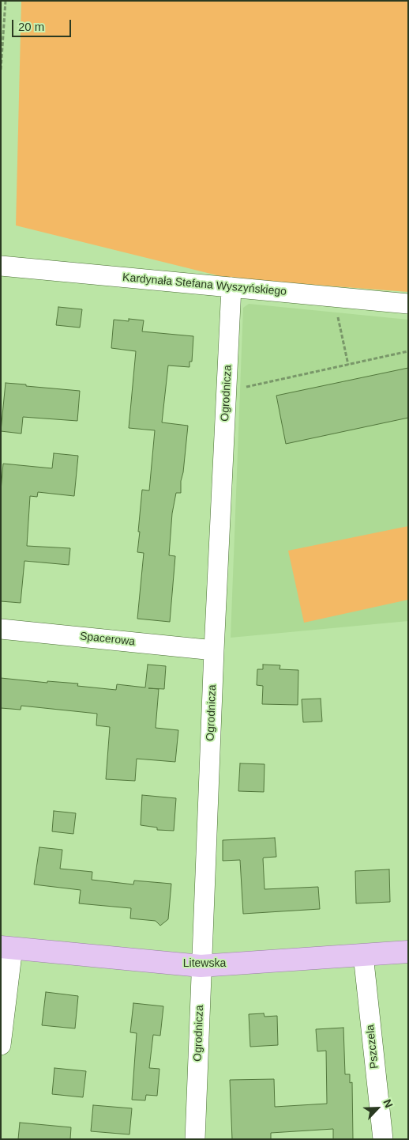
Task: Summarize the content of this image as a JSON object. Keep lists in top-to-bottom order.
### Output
{
  "streets": {
    "main road": ["Litewska"],
    "street": [
      "Kardynała Stefana Wyszyńskiego",
      "Ogrodnicza",
      "Spacerowa",
      "Pszczela"
    ]
  },
  "crossings": [
    ["Kardynała Stefana Wyszyńskiego", "Ogrodnicza"],
    ["Ogrodnicza", "Spacerowa"],
    ["Ogrodnicza", "Litewska"],
    ["Litewska", "Pszczela"]
  ],
  "scale_bar": "20 m",
  "north": "top right"
}
